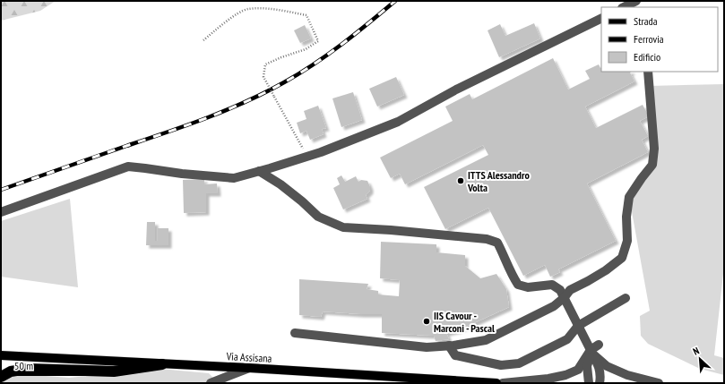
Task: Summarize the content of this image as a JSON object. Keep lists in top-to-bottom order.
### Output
{
  "streets": {
    "main road": ["Via Assisana"]
  },
  "places": ["ITTS Alessandro Volta", "IIS Cavour - Marconi - Pascal"],
  "legend": ["Strada", "Ferrovia", "Edificio"],
  "scale_bar": "50 m",
  "north": "top left"
}
